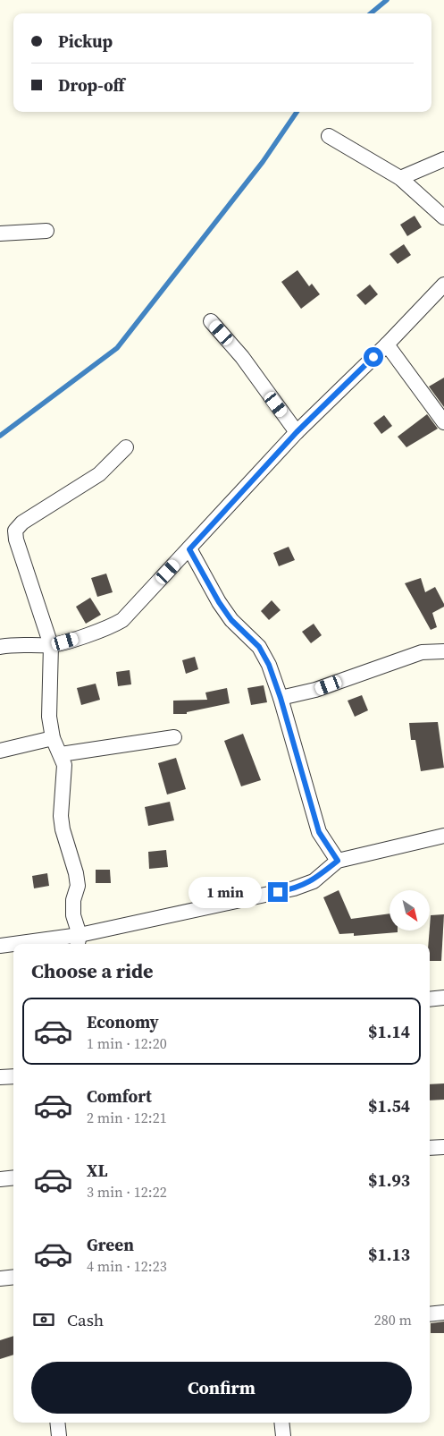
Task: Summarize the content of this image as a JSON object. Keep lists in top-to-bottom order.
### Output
{
  "north": "bottom right",
  "page": {
    "banner": ["Pickup", "Drop-off"],
    "bubble": "1 min",
    "heading": "Choose a ride",
    "list": [
      {
        "name": "Economy",
        "note": "1 min · 12:20",
        "value": "$1.14"
      },
      {
        "name": "Comfort",
        "note": "2 min · 12:21",
        "value": "$1.54"
      },
      {
        "name": "XL",
        "note": "3 min · 12:22",
        "value": "$1.93"
      },
      {
        "name": "Green",
        "note": "4 min · 12:23",
        "value": "$1.13"
      }
    ],
    "pay": ["Cash", "280 m"],
    "buttons": "Confirm"
  }
}
